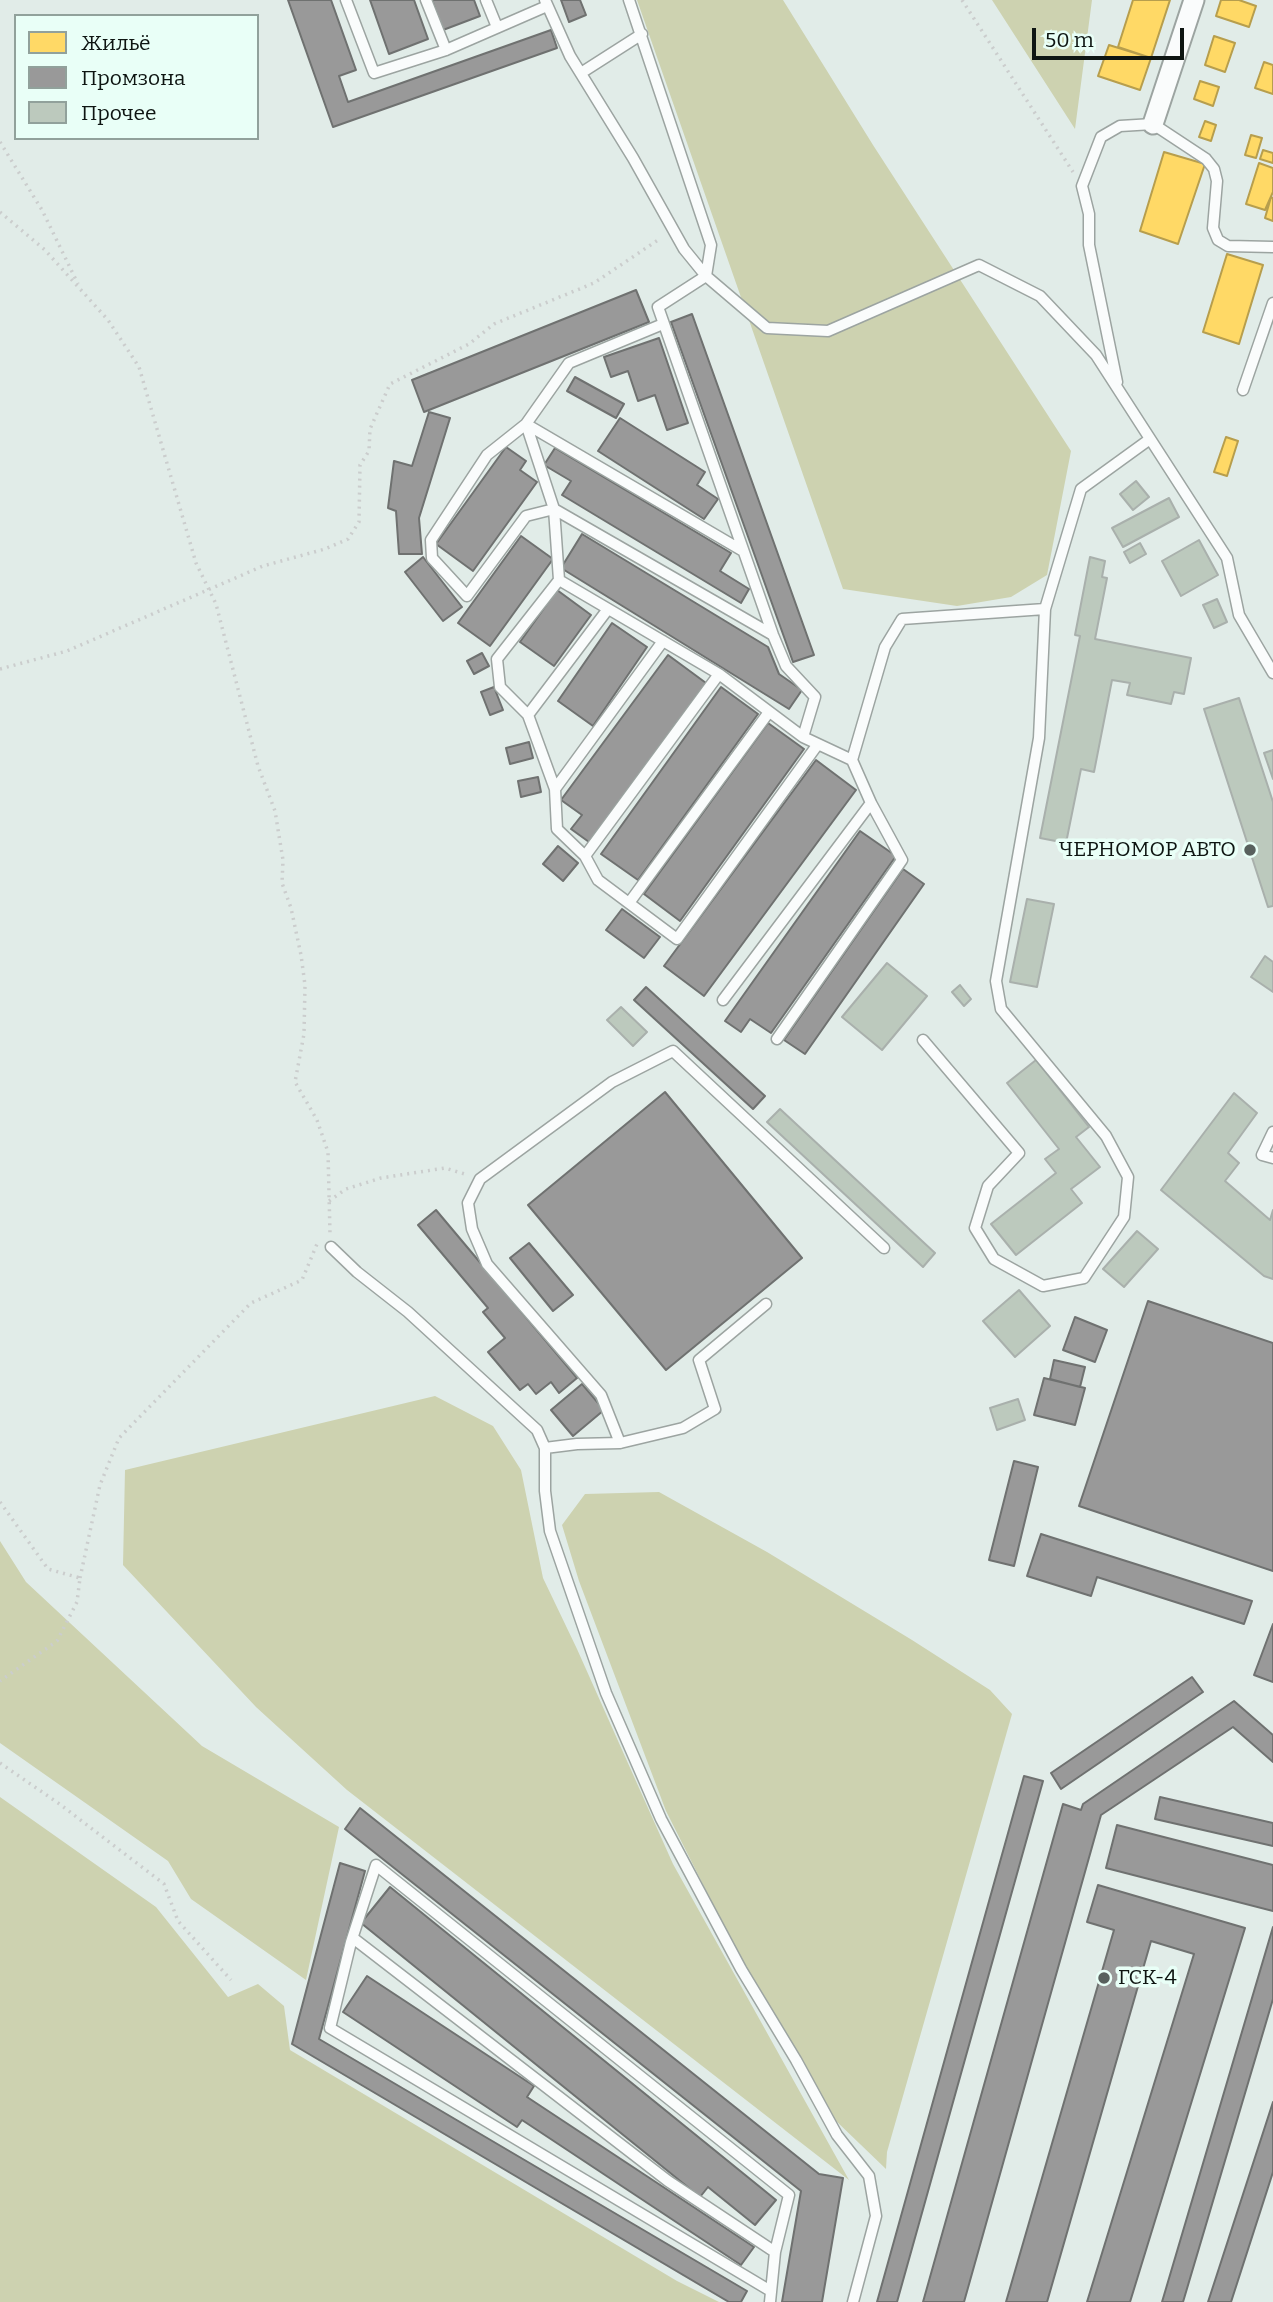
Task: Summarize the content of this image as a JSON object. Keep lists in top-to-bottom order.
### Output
{
  "places": ["ЧЕРНОМОР АВТО", "ГСК-4"],
  "legend": ["Жильё", "Промзона", "Прочее"],
  "scale_bar": "50 m"
}
